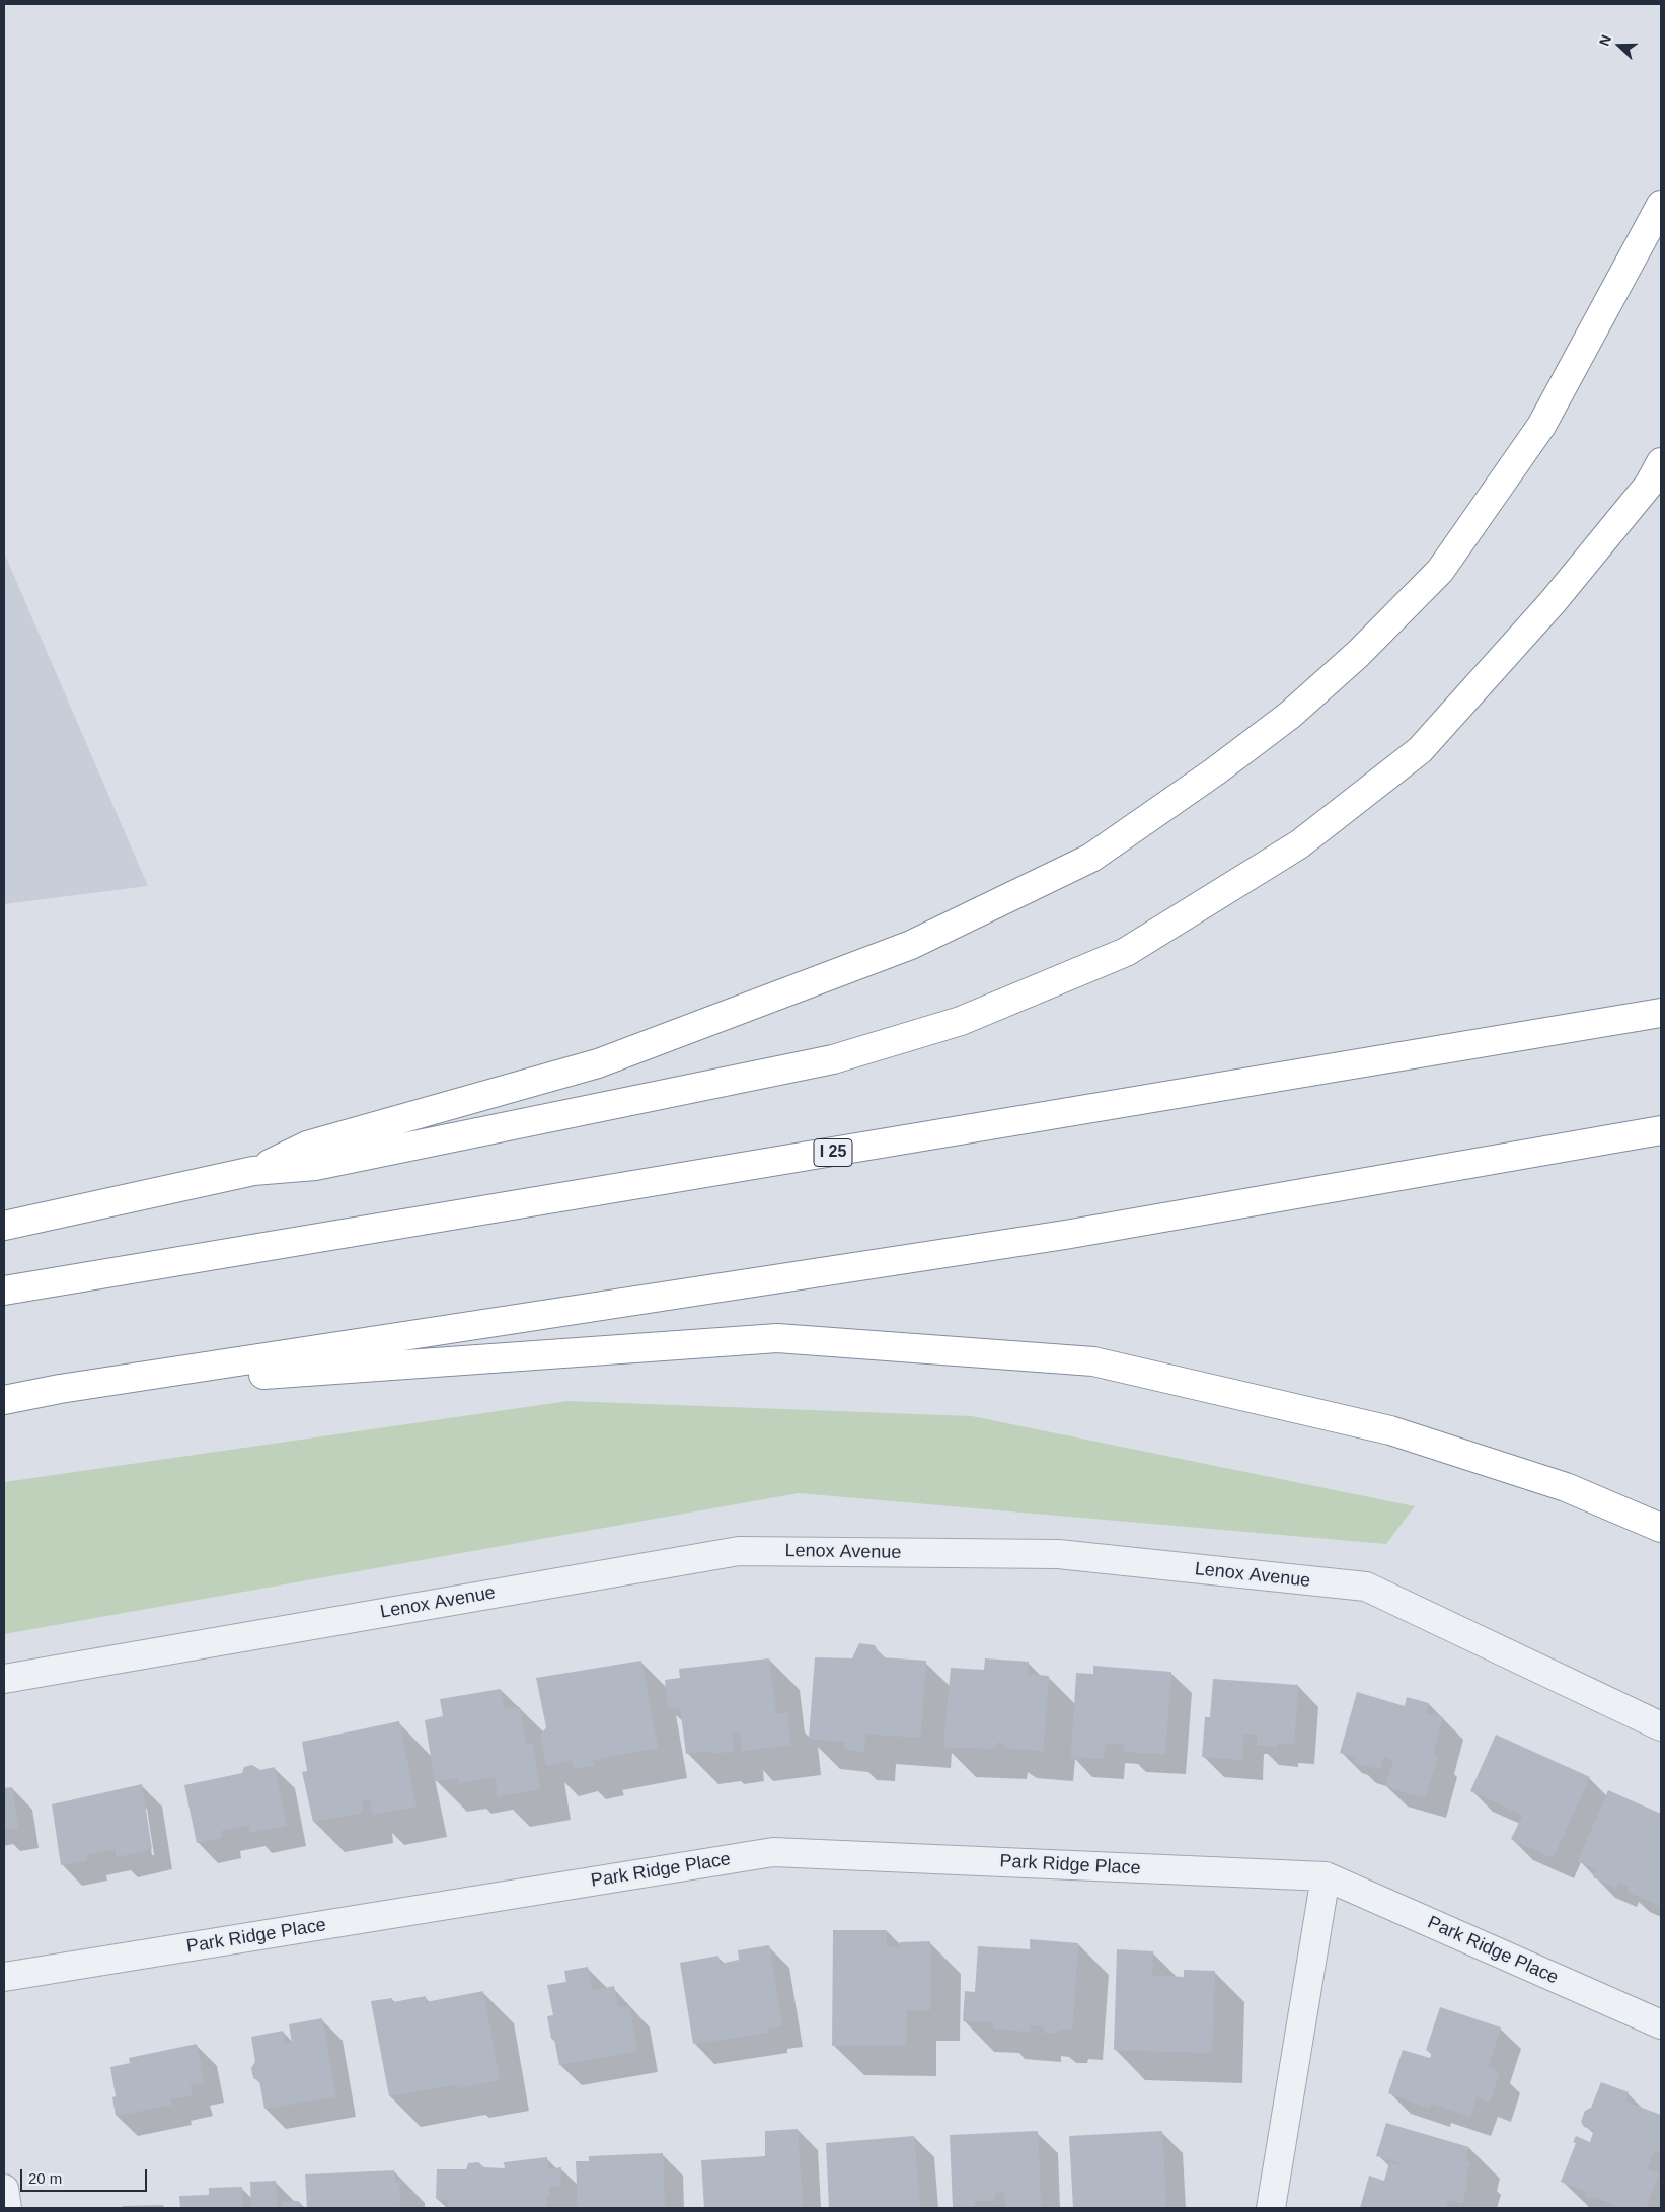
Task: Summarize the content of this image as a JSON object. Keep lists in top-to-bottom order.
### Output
{
  "streets": {
    "highway": ["I 25"],
    "street": ["Lenox Avenue", "Park Ridge Place"]
  },
  "scale_bar": "20 m",
  "north": "left"
}
